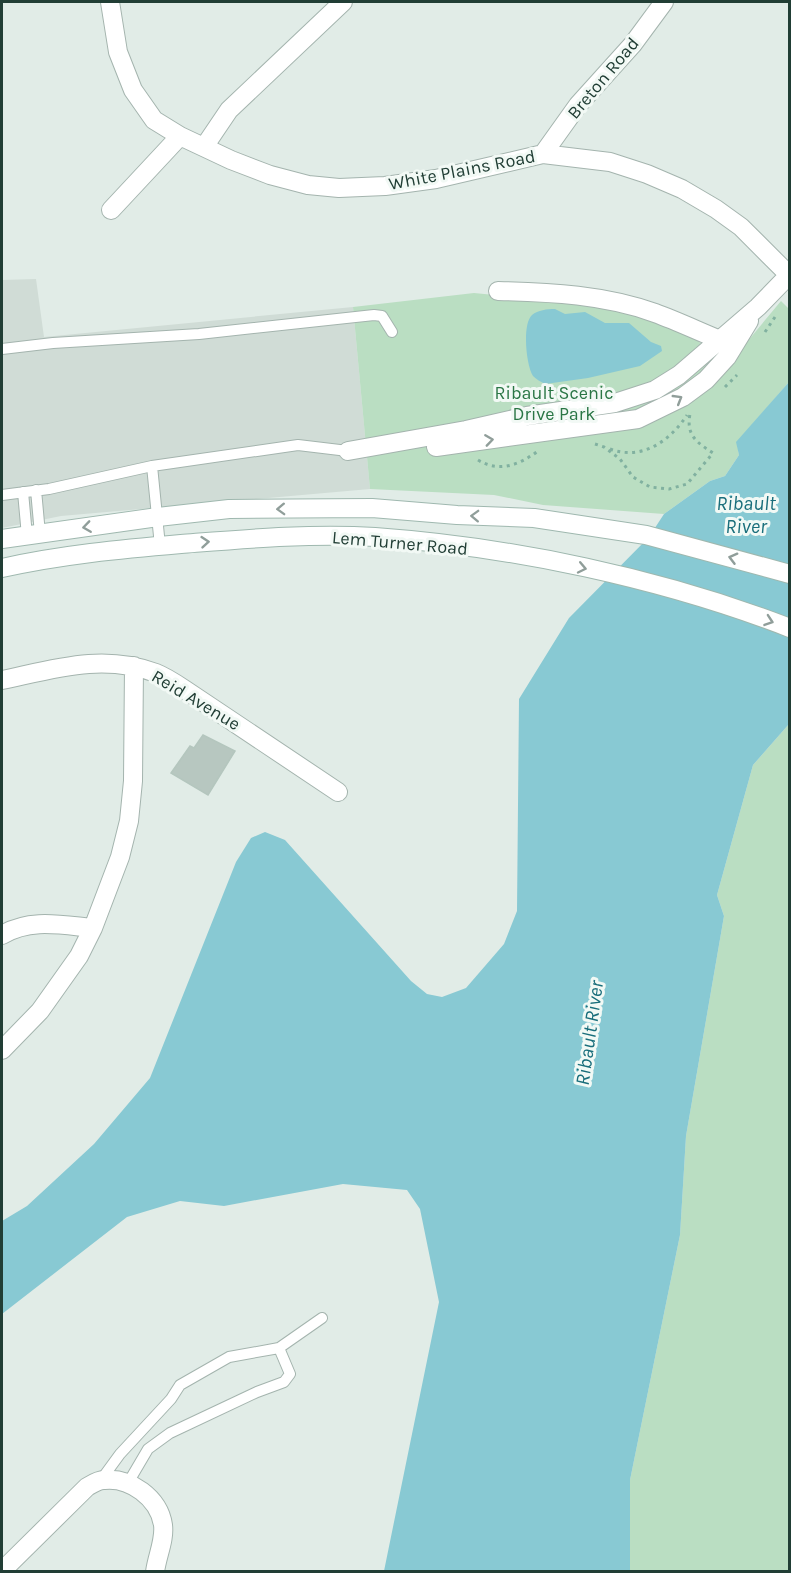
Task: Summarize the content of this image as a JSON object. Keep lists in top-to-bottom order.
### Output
{
  "streets": {
    "street": [
      "Breton Road",
      "White Plains Road",
      "Lem Turner Road",
      "Reid Avenue"
    ]
  },
  "crossings": [
    ["Breton Road", "White Plains Road"]
  ],
  "water": ["Ribault River"],
  "parks": ["Ribault Scenic Drive Park"]
}
